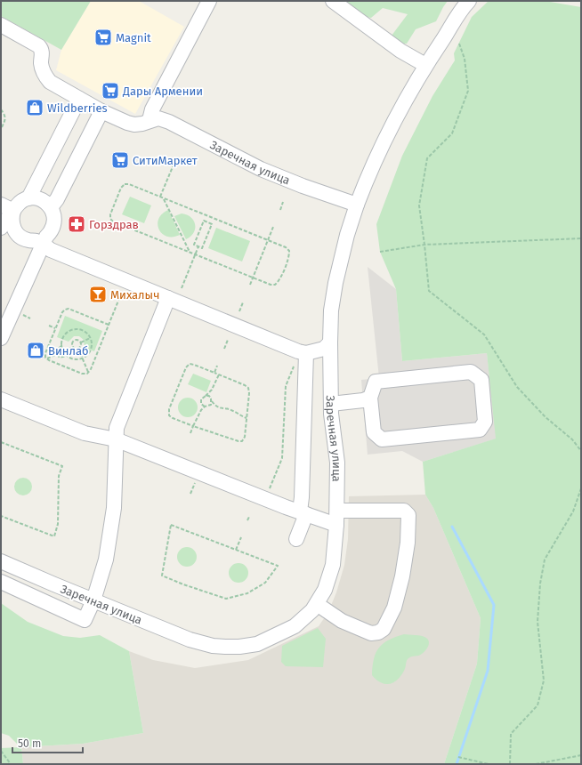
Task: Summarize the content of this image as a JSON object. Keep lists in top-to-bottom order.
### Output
{
  "streets": {
    "street": ["Заречная улица"]
  },
  "places": {
    "supermarket": ["Magnit", "Дары Армении", "СитиМаркет"],
    "shop": ["Wildberries", "Винлаб"],
    "pharmacy": ["Горздрав"],
    "bar": ["Михалыч"]
  },
  "scale_bar": "50 m"
}
